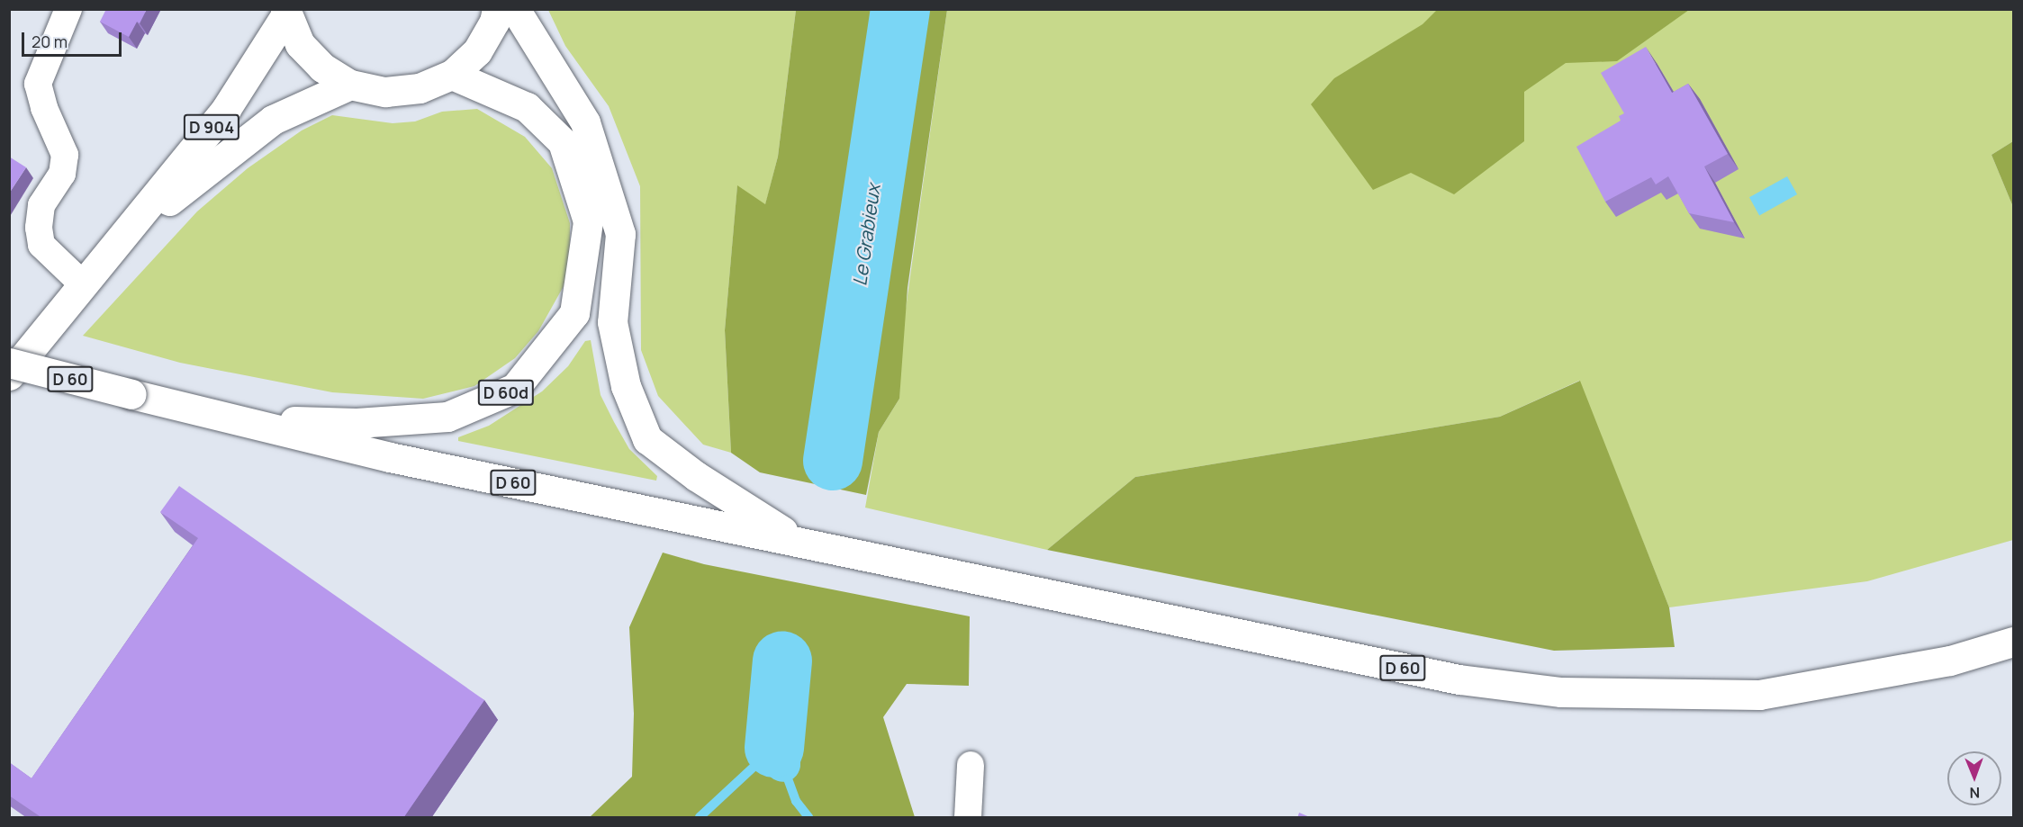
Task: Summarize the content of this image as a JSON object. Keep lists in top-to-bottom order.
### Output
{
  "streets": {
    "main road": ["D 904", "D 60", "D 60d"]
  },
  "crossings": [
    ["D 60", "D 60d"]
  ],
  "water": ["Le Grabieux"],
  "scale_bar": "20 m",
  "north": "bottom"
}
